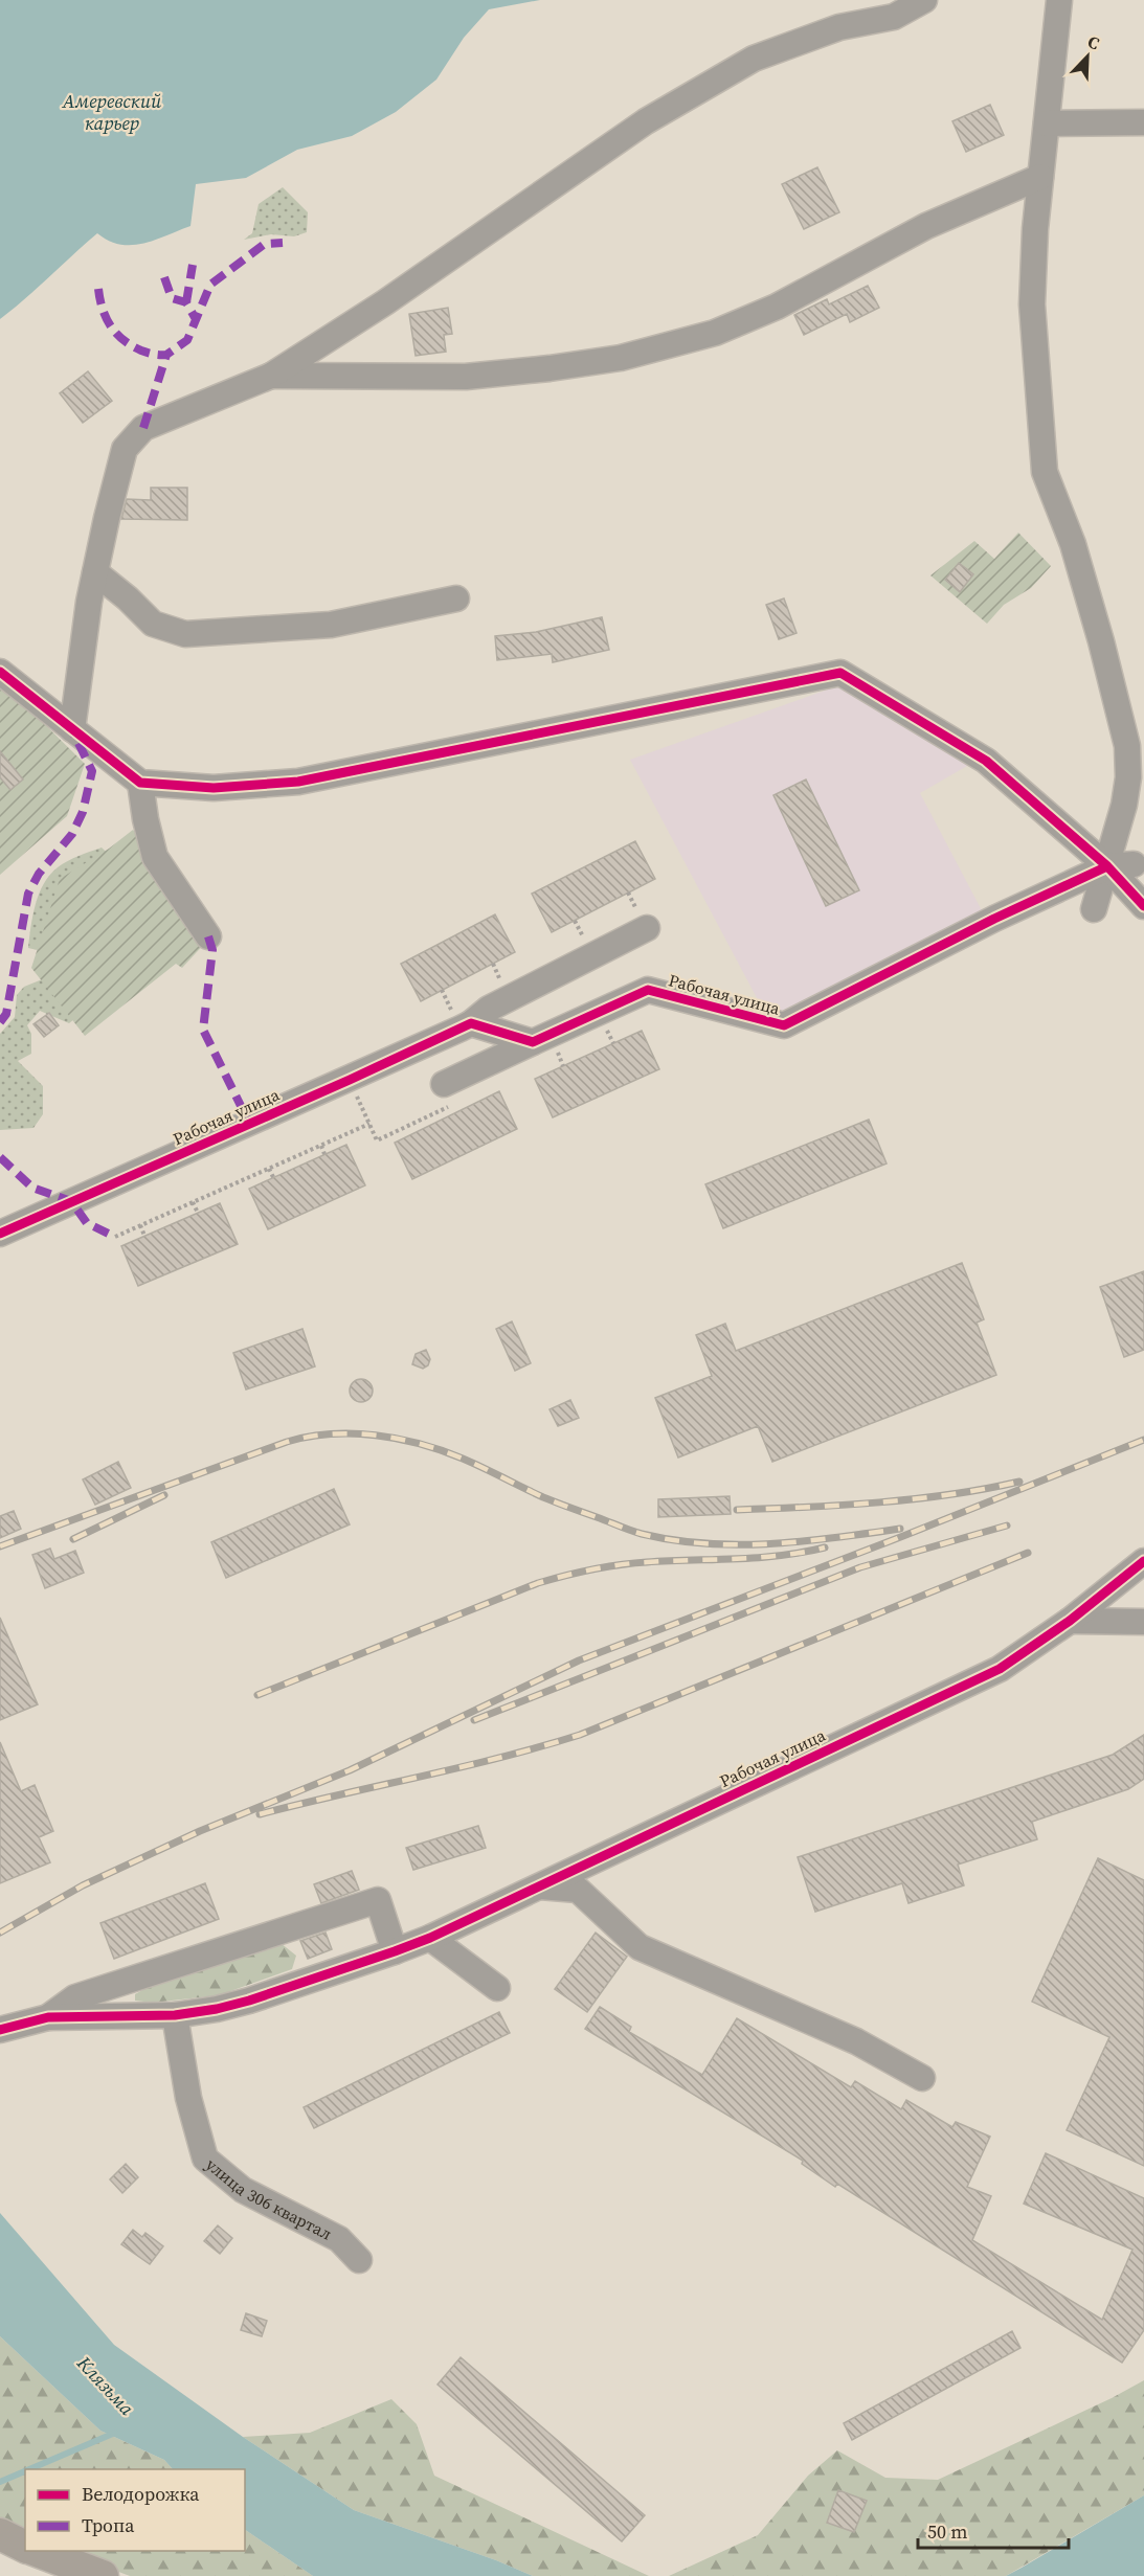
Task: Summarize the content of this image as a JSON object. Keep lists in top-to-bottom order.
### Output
{
  "streets": {
    "street": ["Рабочая улица", "улица 306 квартал"]
  },
  "crossings": [
    ["Рабочая улица", "улица 306 квартал"]
  ],
  "water": ["Амеревский карьер", "Клязьма"],
  "legend": ["Велодорожка", "Тропа"],
  "scale_bar": "50 m",
  "north": "top right"
}
